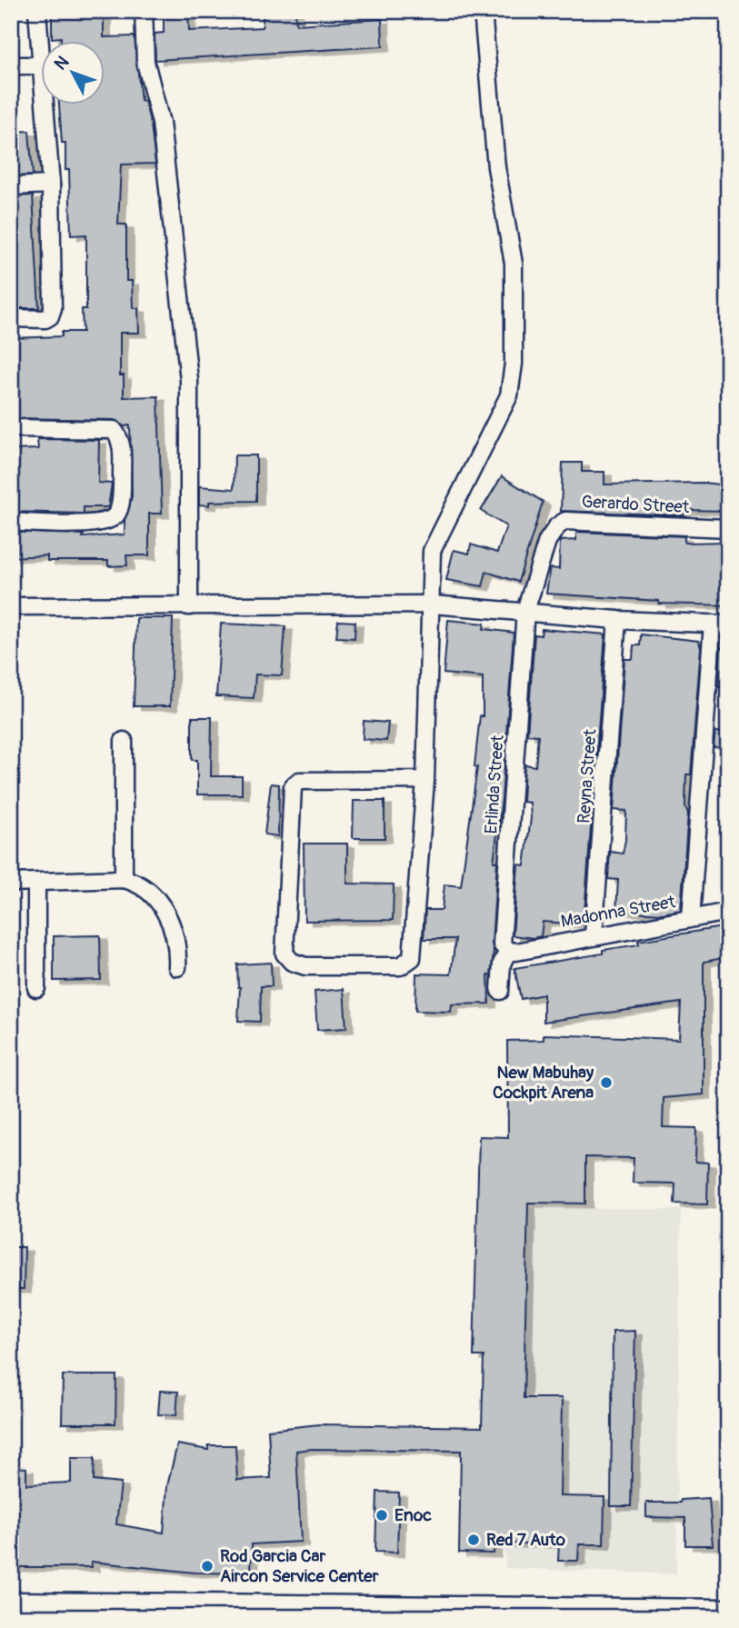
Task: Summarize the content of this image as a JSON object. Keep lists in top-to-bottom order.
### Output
{
  "streets": {
    "street": [
      "Gerardo Street",
      "Reyna Street",
      "Erlinda Street",
      "Madonna Street"
    ]
  },
  "crossings": [
    ["Gerardo Street", "Erlinda Street"],
    ["Reyna Street", "Madonna Street"],
    ["Erlinda Street", "Madonna Street"]
  ],
  "places": [
    "New Mabuhay Cockpit Arena",
    "Enoc",
    "Red 7 Auto",
    "Rod Garcia Car Aircon Service Center"
  ],
  "north": "top left"
}
